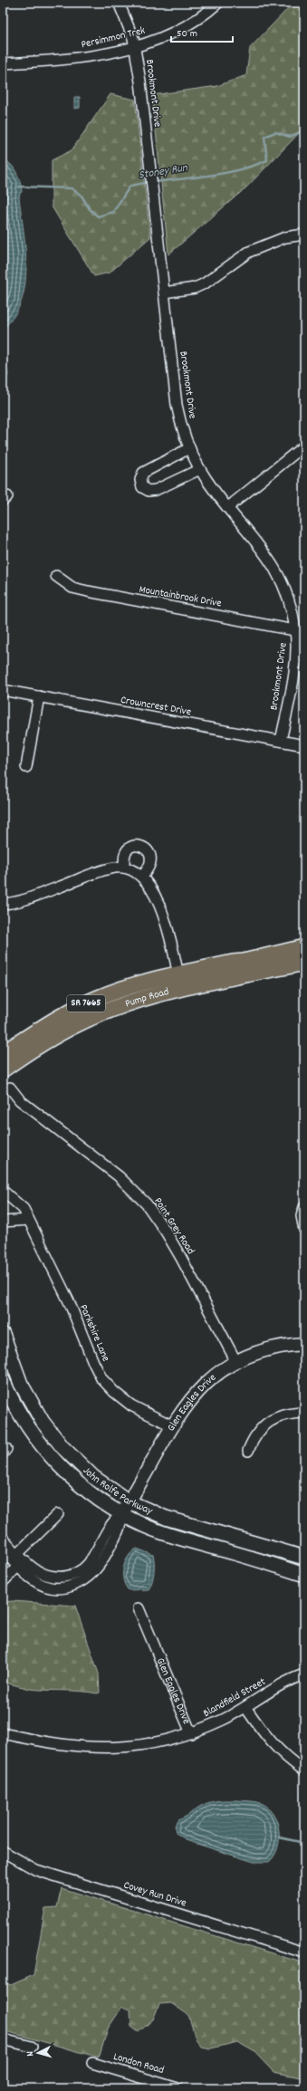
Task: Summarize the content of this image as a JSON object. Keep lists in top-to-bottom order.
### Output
{
  "streets": {
    "main road": ["Pump Road", "SR 7665", "John Rolfe Parkway"],
    "street": [
      "Persimmon Trek",
      "Brookmont Drive",
      "Mountainbrook Drive",
      "Crowncrest Drive",
      "Point Grey Road",
      "Parkshire Lane",
      "Glen Eagles Drive",
      "Blandfield Street",
      "Covey Run Drive",
      "London Road"
    ]
  },
  "crossings": [
    ["Persimmon Trek", "Brookmont Drive"],
    ["Brookmont Drive", "Mountainbrook Drive"],
    ["Brookmont Drive", "Crowncrest Drive"],
    ["Point Grey Road", "Glen Eagles Drive"],
    ["Parkshire Lane", "Glen Eagles Drive"],
    ["Glen Eagles Drive", "John Rolfe Parkway"],
    ["Glen Eagles Drive", "Blandfield Street"]
  ],
  "water": ["Stoney Run"],
  "scale_bar": "50 m",
  "north": "left"
}
